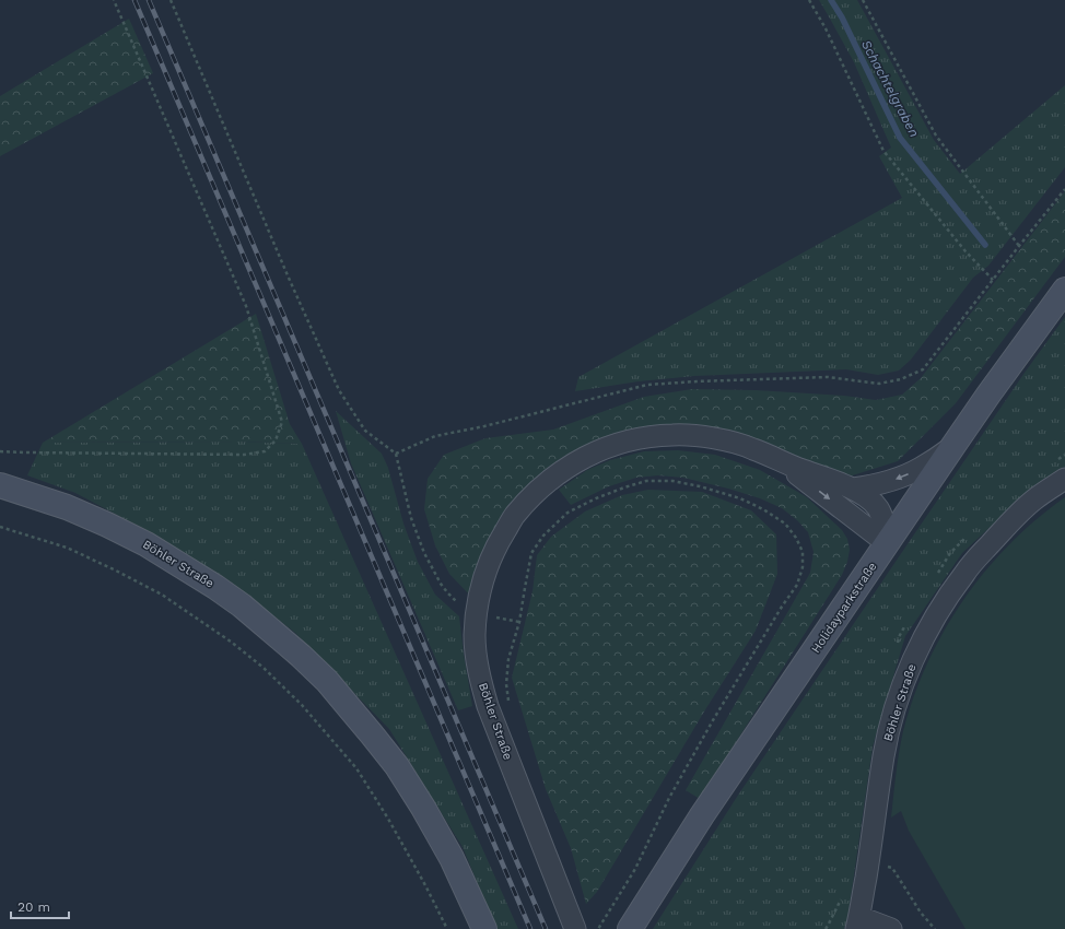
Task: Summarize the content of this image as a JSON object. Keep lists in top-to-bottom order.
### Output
{
  "streets": {
    "main road": ["Böhler Straße", "Holidayparkstraße"]
  },
  "crossings": [
    ["Böhler Straße", "Holidayparkstraße"]
  ],
  "water": ["Schachtelgraben"],
  "scale_bar": "20 m"
}
